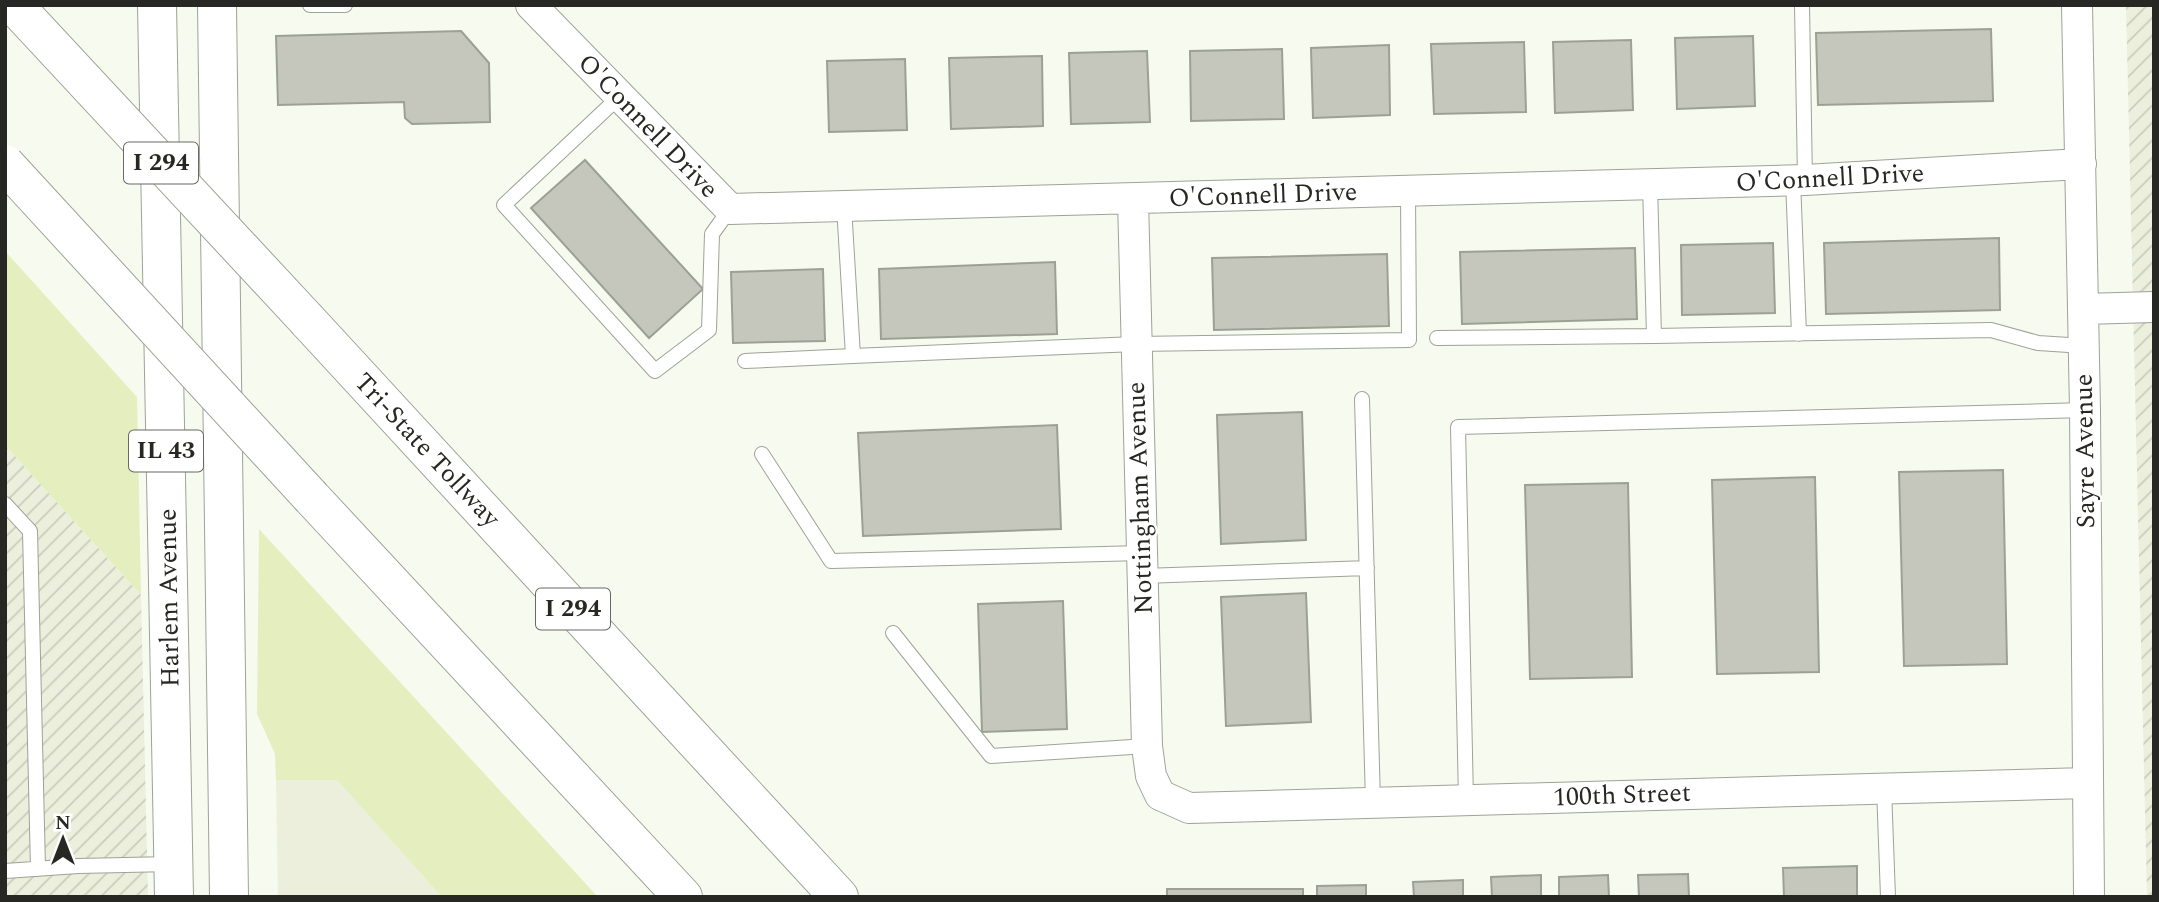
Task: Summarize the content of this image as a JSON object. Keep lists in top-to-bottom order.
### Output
{
  "streets": {
    "main road": [
      "I 294",
      "Tri-State Tollway",
      "IL 43",
      "Harlem Avenue"
    ],
    "street": [
      "O'Connell Drive",
      "Sayre Avenue",
      "Nottingham Avenue",
      "100th Street"
    ]
  },
  "crossings": [
    ["O'Connell Drive", "Sayre Avenue"],
    ["O'Connell Drive", "Nottingham Avenue"],
    ["Sayre Avenue", "100th Street"],
    ["Nottingham Avenue", "100th Street"]
  ],
  "north": "top"
}
